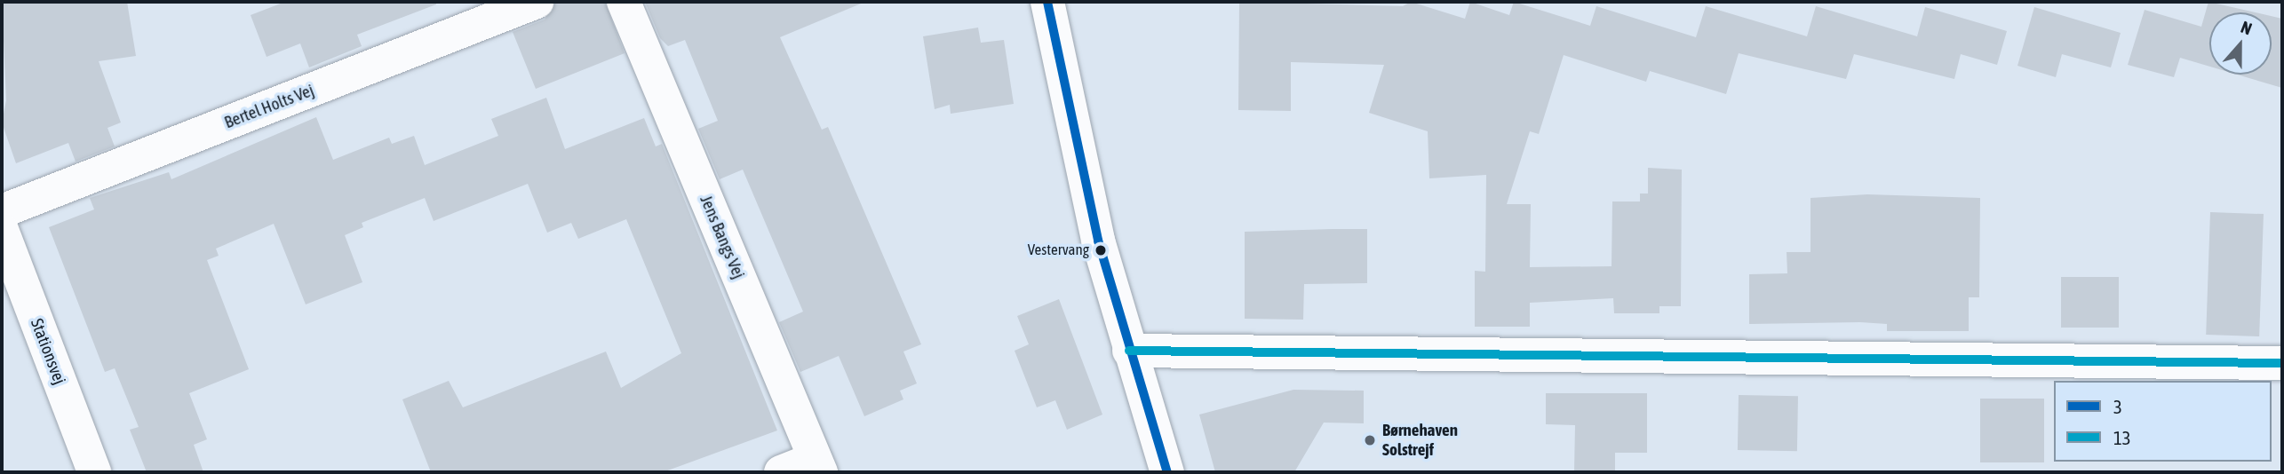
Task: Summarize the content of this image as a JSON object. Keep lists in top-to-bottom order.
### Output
{
  "streets": {
    "street": ["Bertel Holts Vej", "Jens Bangs Vej", "Stationsvej"]
  },
  "places": ["Vestervang", "Børnehaven Solstrejf"],
  "lines": ["transit line 3", "transit line 13"],
  "legend": ["3", "13"],
  "north": "top"
}
